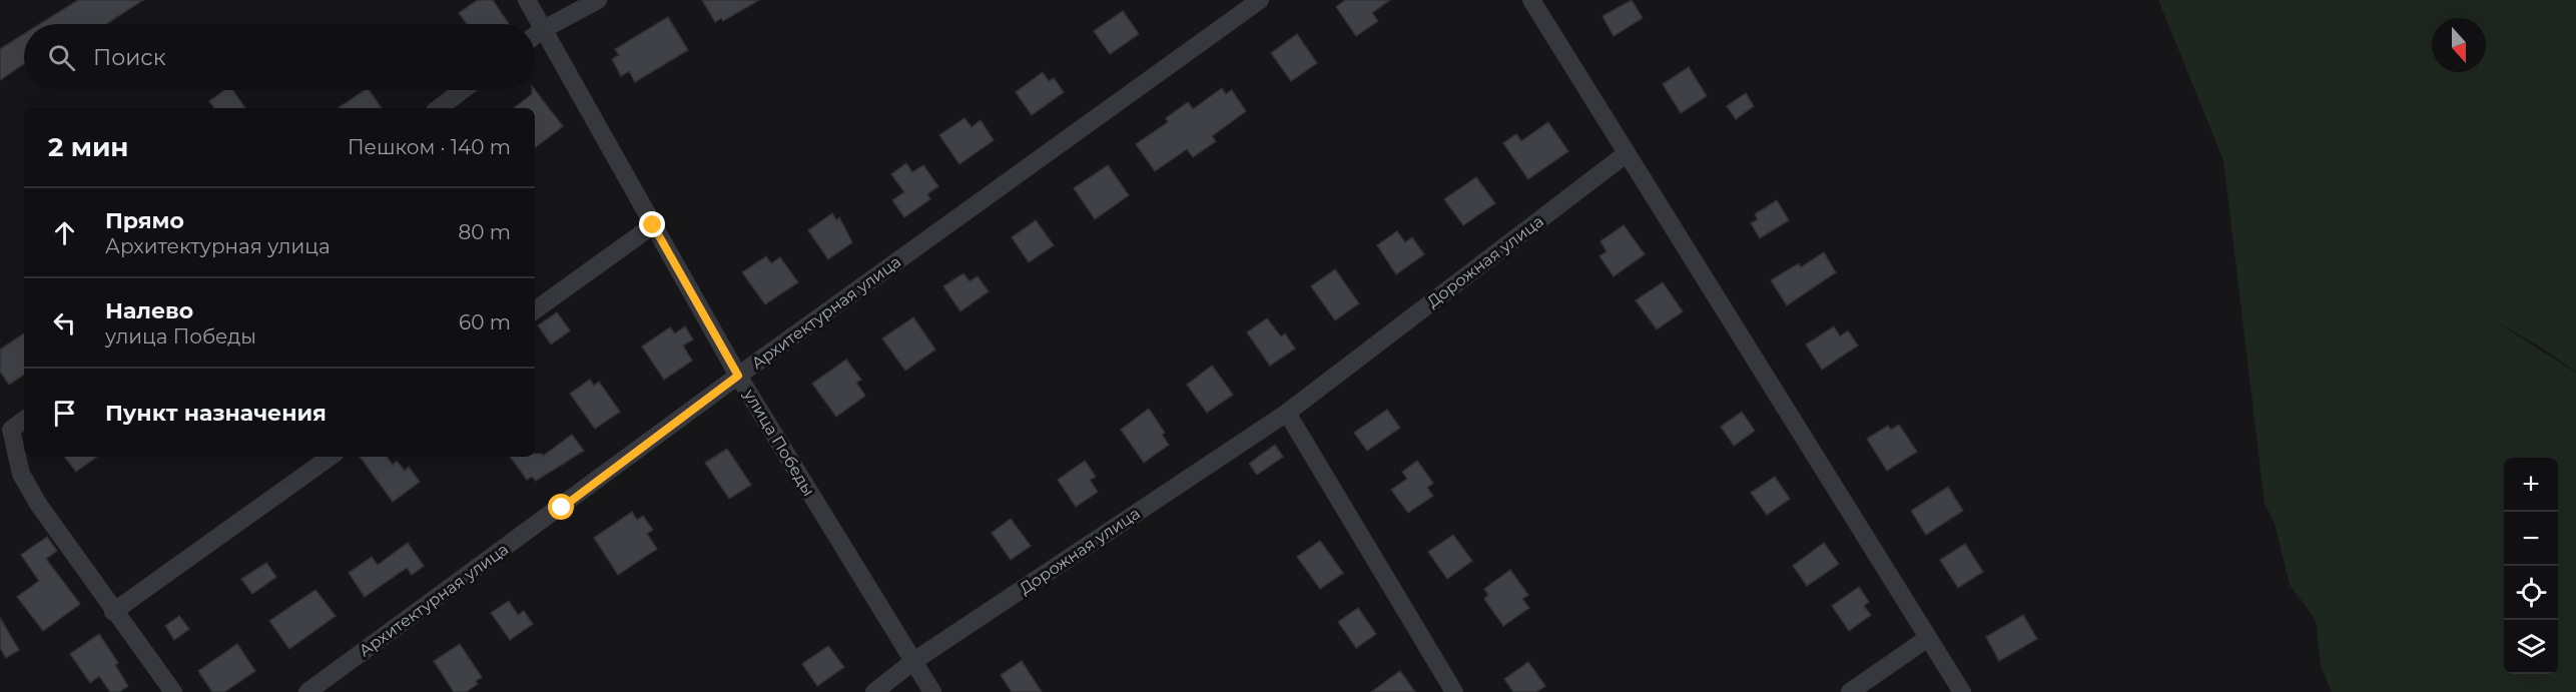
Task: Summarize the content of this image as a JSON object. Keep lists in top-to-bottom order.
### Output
{
  "streets": {
    "street": ["Дорожная улица", "Архитектурная улица", "улица Победы"]
  },
  "crossings": [
    ["Дорожная улица", "улица Победы"],
    ["Архитектурная улица", "улица Победы"]
  ],
  "north": "bottom",
  "page": {
    "search": "Поиск",
    "heading": ["2 мин", "Пешком · 140 m"],
    "list": [
      ["Прямо", "Архитектурная улица", "80 m"],
      ["Налево", "улица Победы", "60 m"],
      "Пункт назначения"
    ],
    "map_buttons": ["+", "−"]
  }
}
